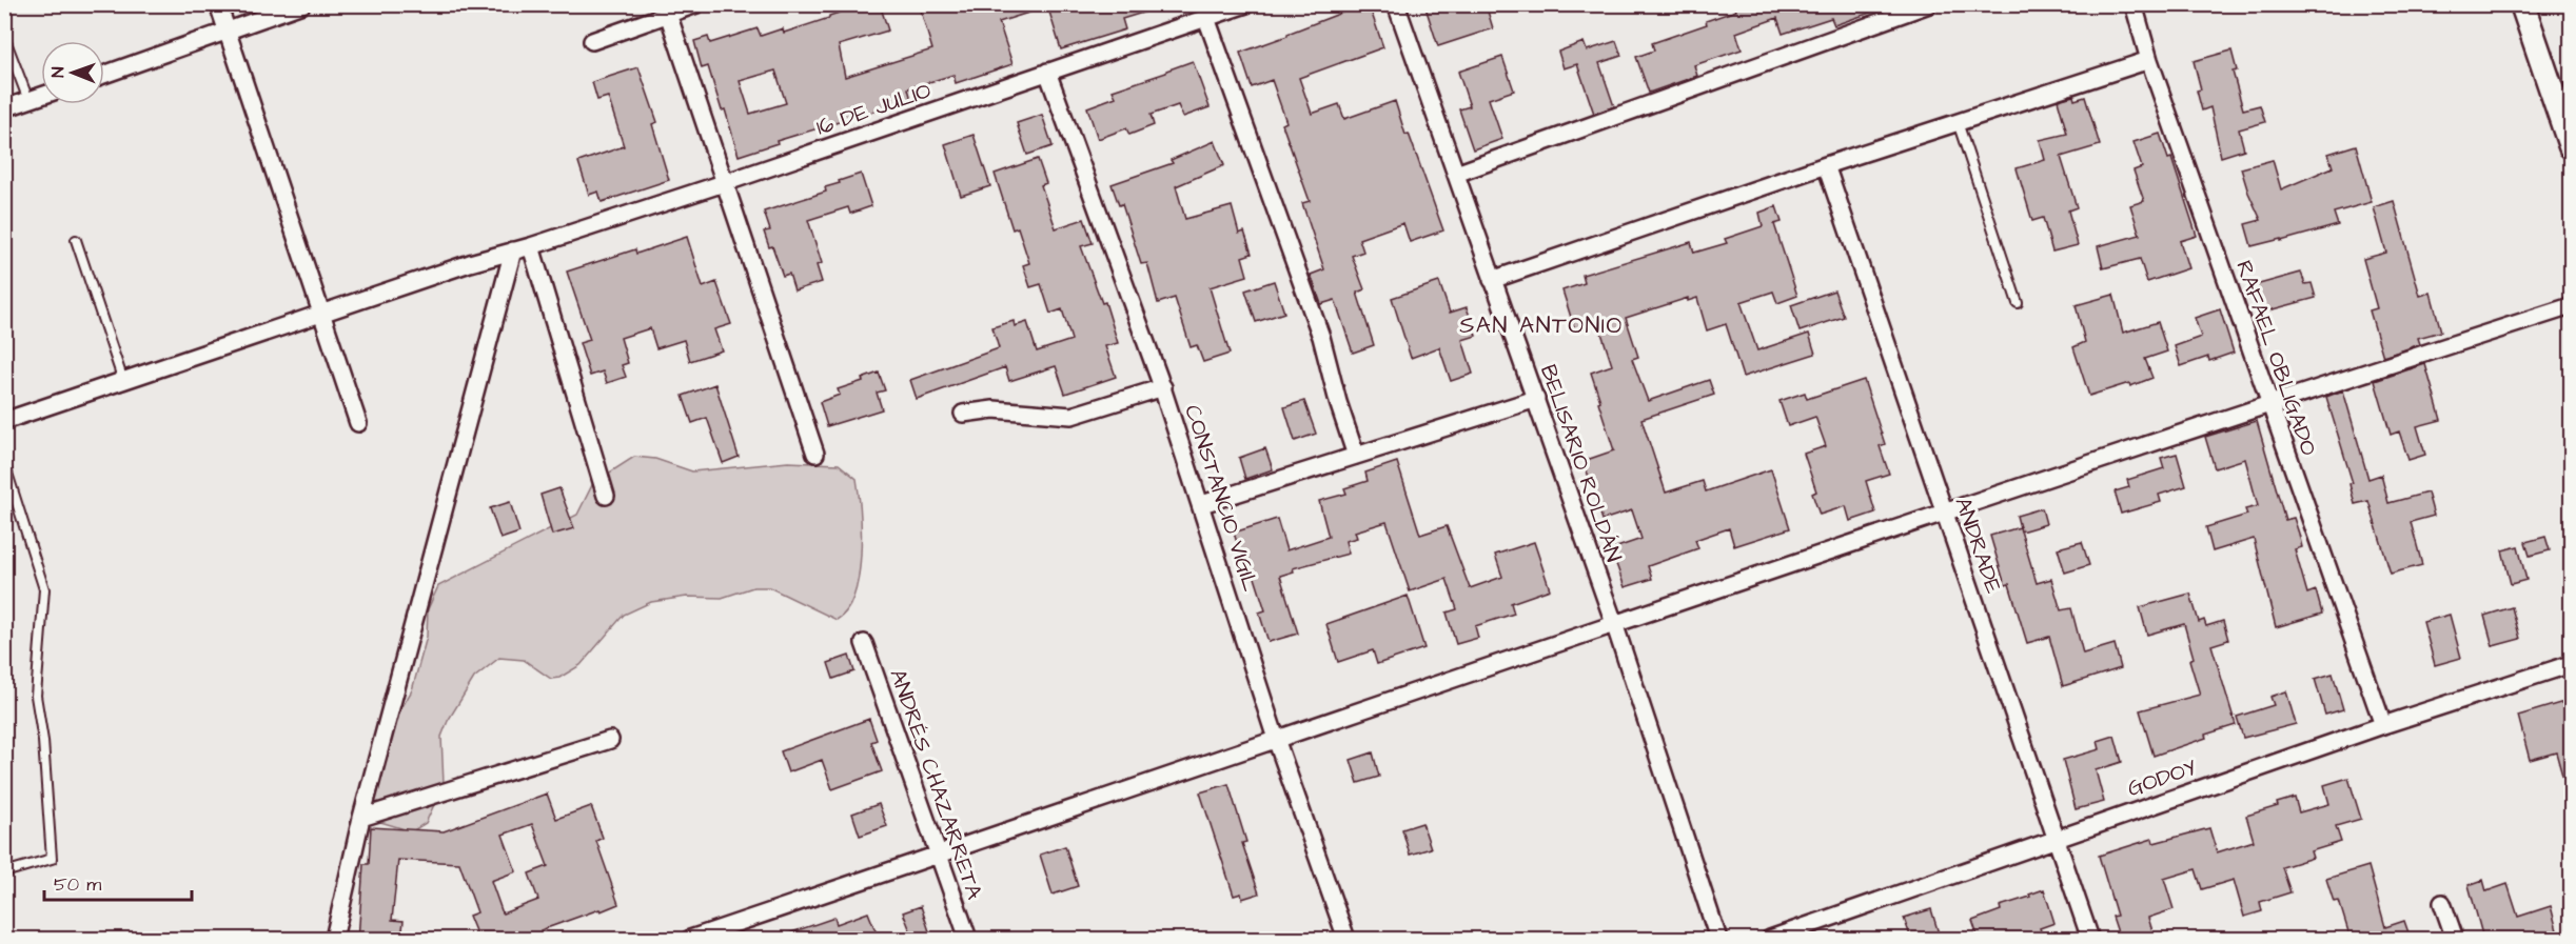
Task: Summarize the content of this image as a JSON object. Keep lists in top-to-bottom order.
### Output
{
  "streets": {
    "street": [
      "16 DE JULIO",
      "RAFAEL OBLIGADO",
      "BELISARIO ROLDÁN",
      "CONSTANCIO VIGIL",
      "ANDRADE",
      "GODOY",
      "ANDRÉS CHAZARRETA"
    ]
  },
  "crossings": [
    ["16 DE JULIO", "CONSTANCIO VIGIL"],
    ["RAFAEL OBLIGADO", "GODOY"],
    ["ANDRADE", "GODOY"]
  ],
  "districts": ["SAN ANTONIO"],
  "scale_bar": "50 m",
  "north": "left"
}
